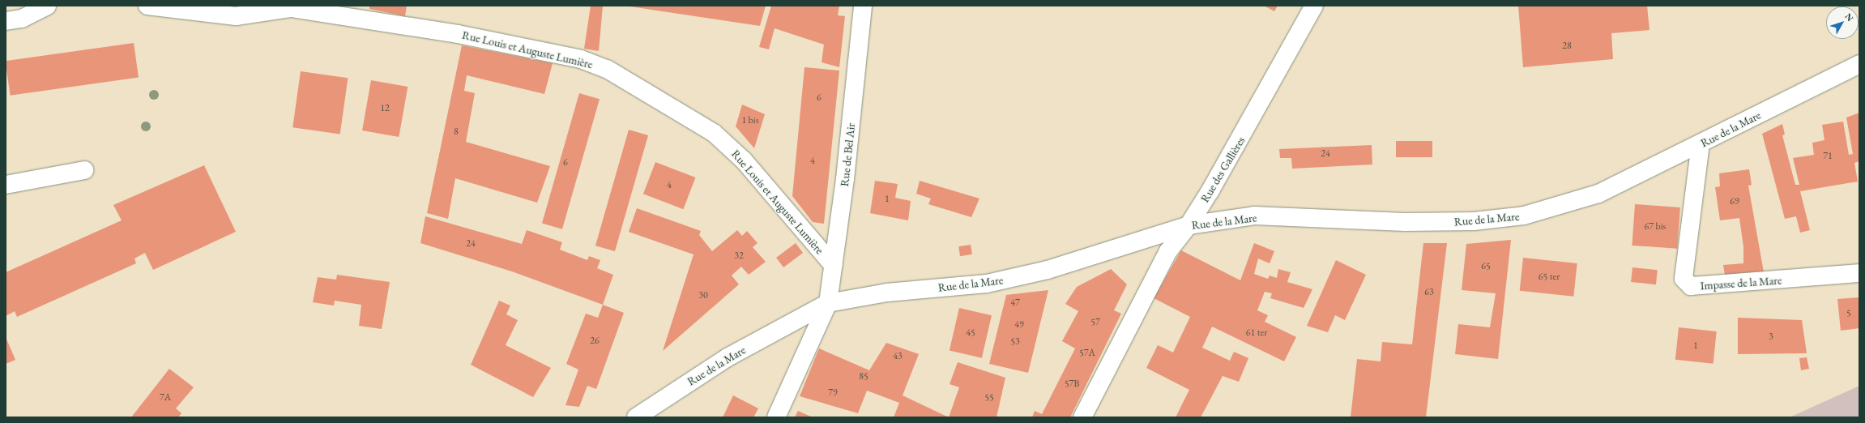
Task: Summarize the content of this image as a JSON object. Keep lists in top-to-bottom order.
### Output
{
  "streets": {
    "street": [
      "Rue Louis et Auguste Lumière",
      "Rue de la Mare",
      "Rue de Bel Air",
      "Rue des Gallières",
      "Impasse de la Mare"
    ]
  },
  "crossings": [
    ["Rue Louis et Auguste Lumière", "Rue de Bel Air"],
    ["Rue de la Mare", "Rue de Bel Air"],
    ["Rue de la Mare", "Rue des Gallières"],
    ["Rue de la Mare", "Impasse de la Mare"]
  ],
  "house_numbers": [
    "28",
    "6",
    "12",
    "1 bis",
    "8",
    "24",
    "71",
    "4",
    "6",
    "4",
    "1",
    "69",
    "67 bis",
    "24",
    "32",
    "65",
    "65 ter",
    "63",
    "30",
    "47",
    "5",
    "57",
    "49",
    "45",
    "61 ter",
    "3",
    "26",
    "53",
    "1",
    "57A",
    "43",
    "85",
    "57B",
    "79",
    "7A",
    "55"
  ],
  "north": "top right"
}
